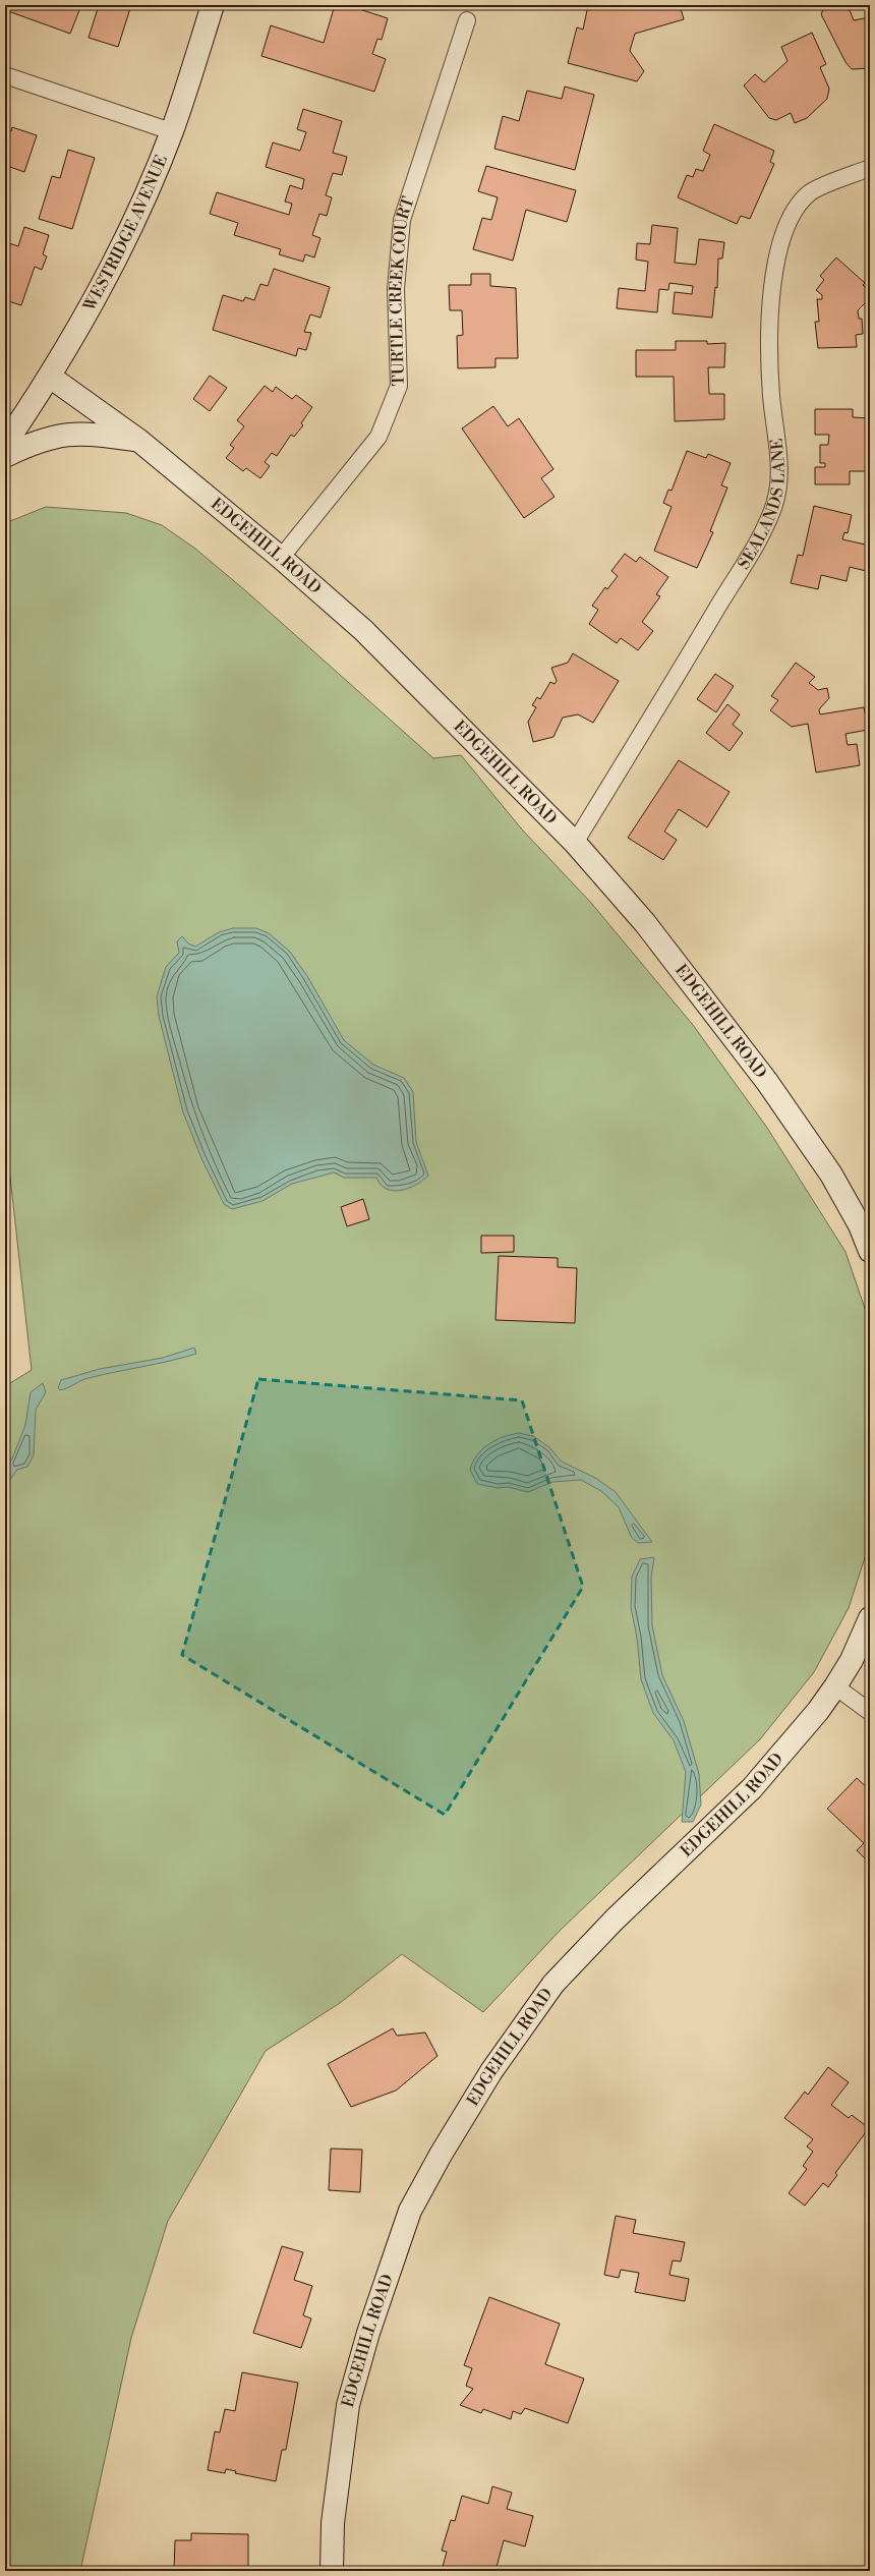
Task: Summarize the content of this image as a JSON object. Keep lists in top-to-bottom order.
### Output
{
  "streets": {
    "street": [
      "WESTRIDGE AVENUE",
      "TURTLE CREEK COURT",
      "SEALANDS LANE",
      "EDGEHILL ROAD"
    ]
  },
  "crossings": [
    ["WESTRIDGE AVENUE", "EDGEHILL ROAD"],
    ["TURTLE CREEK COURT", "EDGEHILL ROAD"],
    ["SEALANDS LANE", "EDGEHILL ROAD"]
  ]
}
